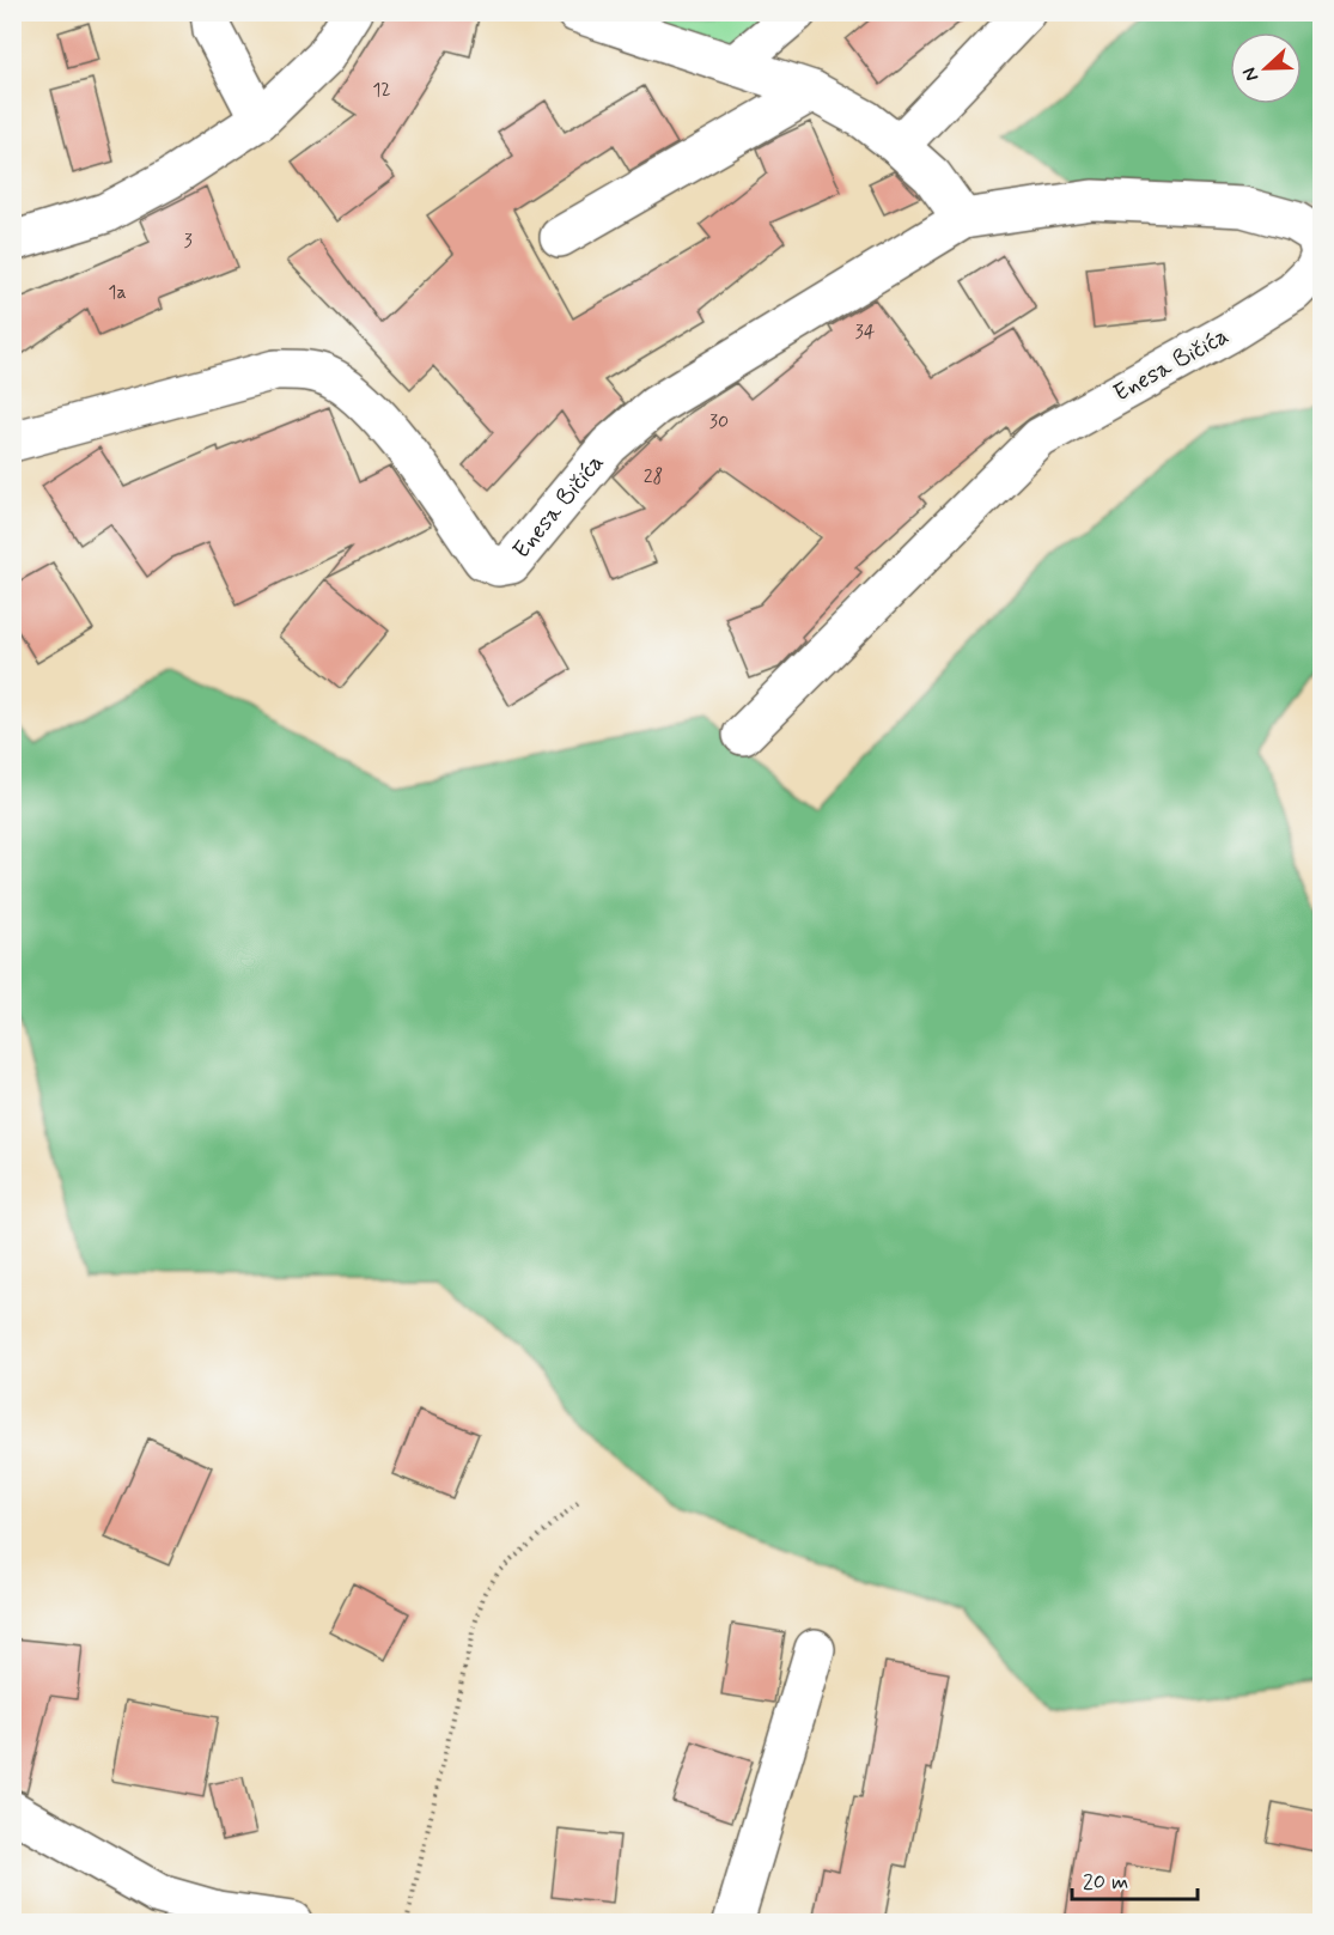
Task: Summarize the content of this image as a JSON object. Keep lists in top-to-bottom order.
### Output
{
  "streets": {
    "street": ["Enesa Bičića"]
  },
  "house_numbers": [
    "12",
    "3",
    "1a",
    "34",
    "30",
    "28"
  ],
  "scale_bar": "20 m",
  "north": "left"
}
